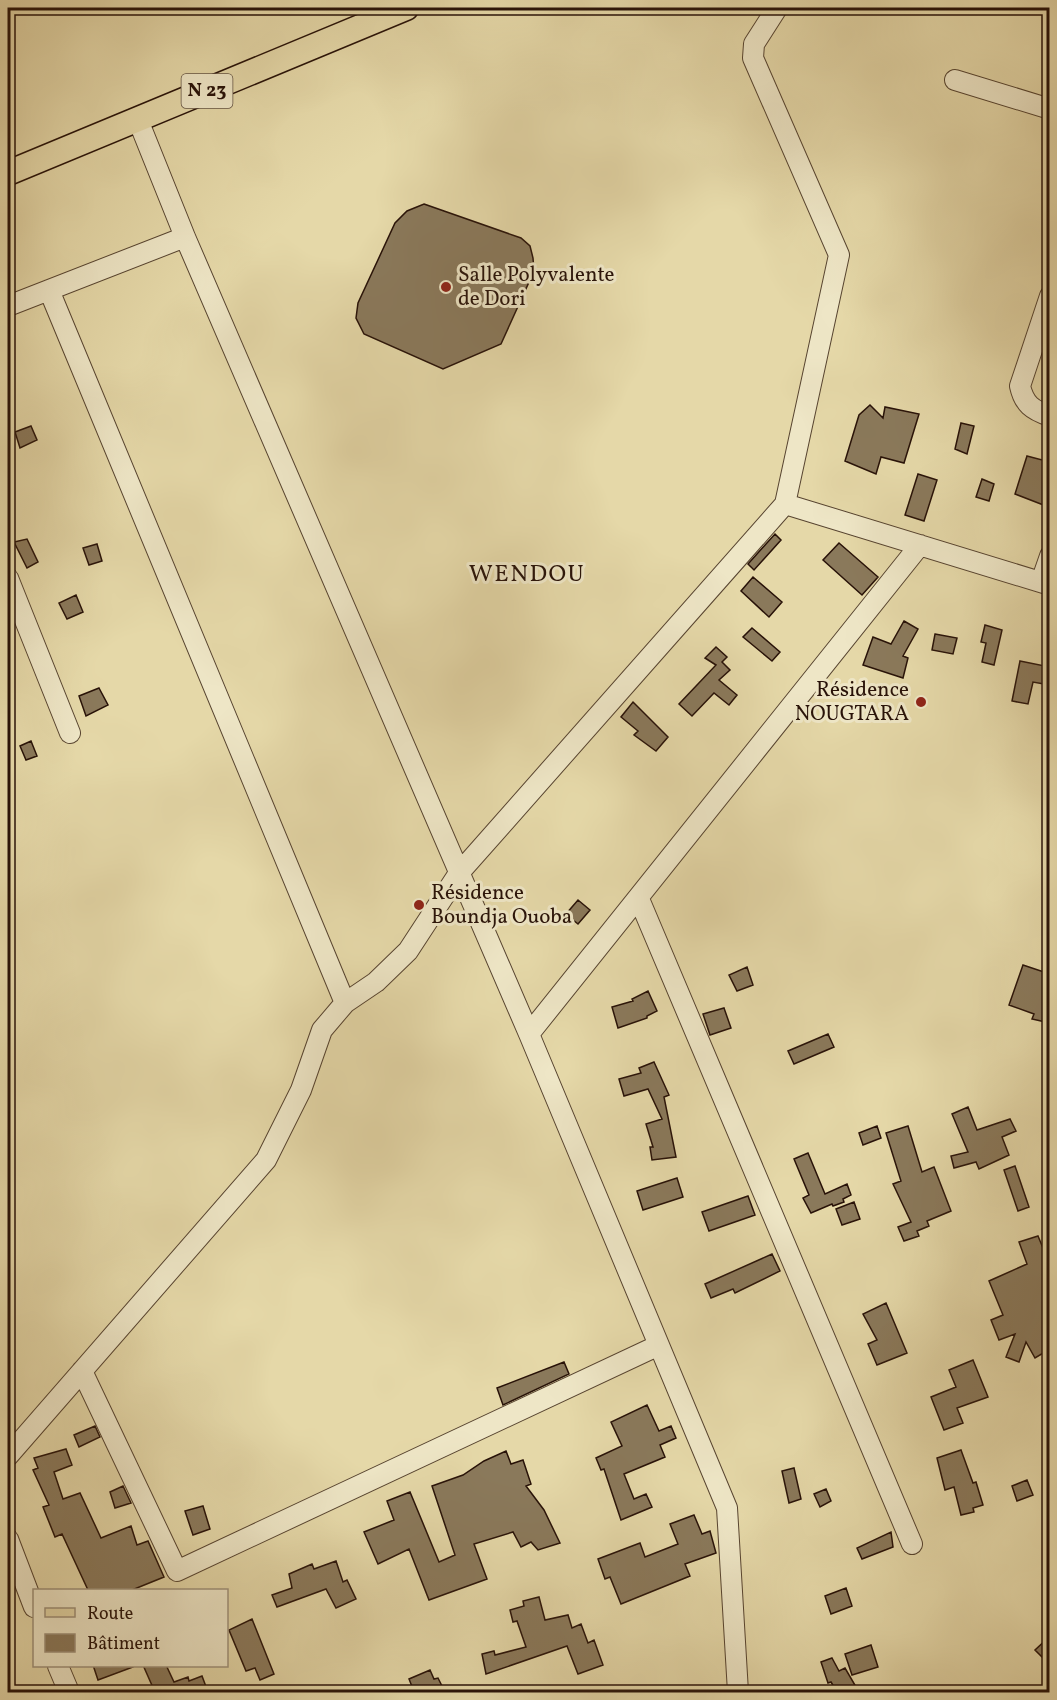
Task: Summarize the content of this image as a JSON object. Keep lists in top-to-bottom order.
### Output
{
  "streets": {
    "main road": ["N 23"]
  },
  "districts": ["WENDOU"],
  "places": ["Salle Polyvalente de Dori", "Résidence NOUGTARA", "Résidence Boundja Ouoba"],
  "legend": ["Route", "Bâtiment"]
}
